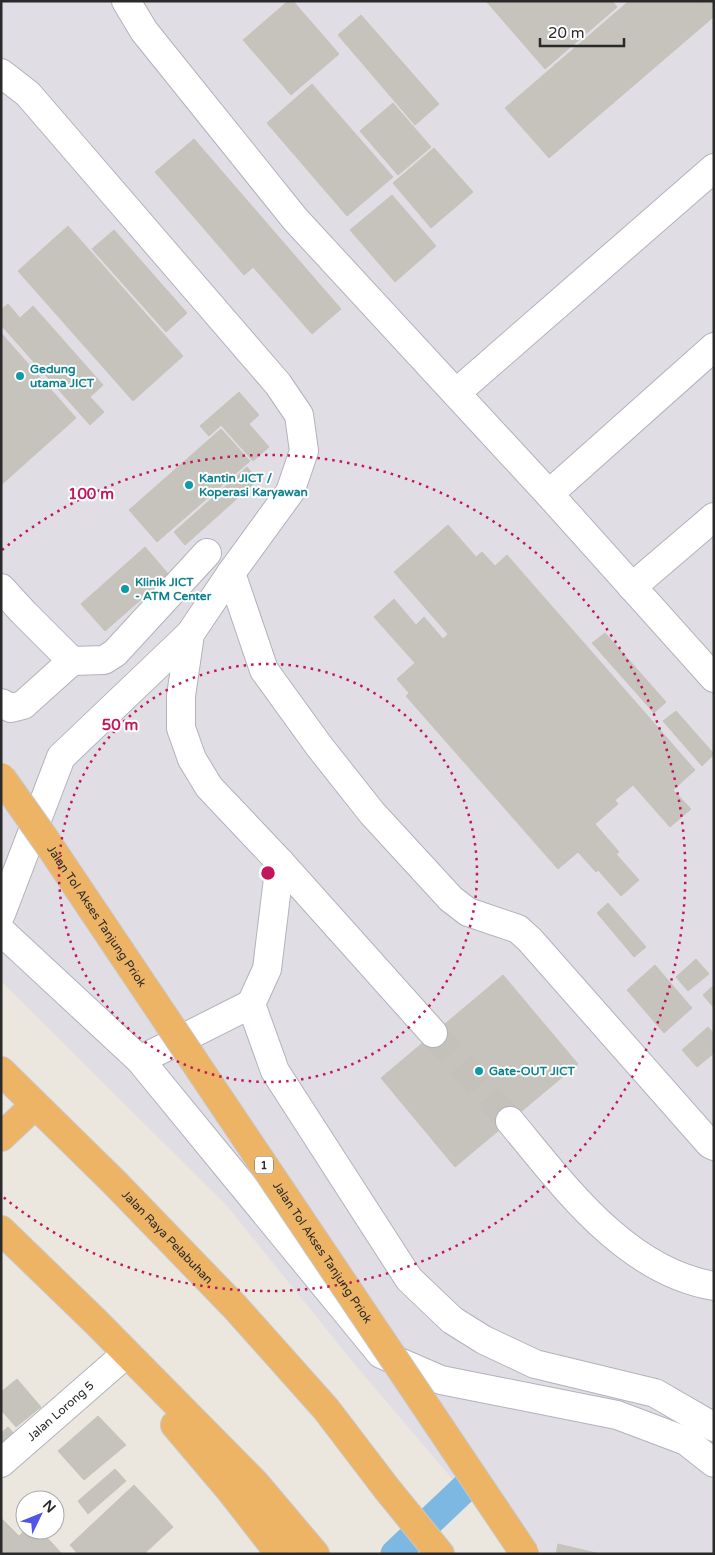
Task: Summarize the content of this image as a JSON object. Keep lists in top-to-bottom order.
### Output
{
  "streets": {
    "highway": ["Jalan Tol Akses Tanjung Priok", "1", "Jalan Raya Pelabuhan"],
    "street": ["Jalan Lorong 5"]
  },
  "places": [
    "Gedung utama JICT",
    "Kantin JICT / Koperasi Karyawan",
    "Klinik JICT - ATM Center",
    "Gate-OUT JICT"
  ],
  "scale_bar": "20 m",
  "north": "top right",
  "rings": ["100 m", "50 m"]
}
